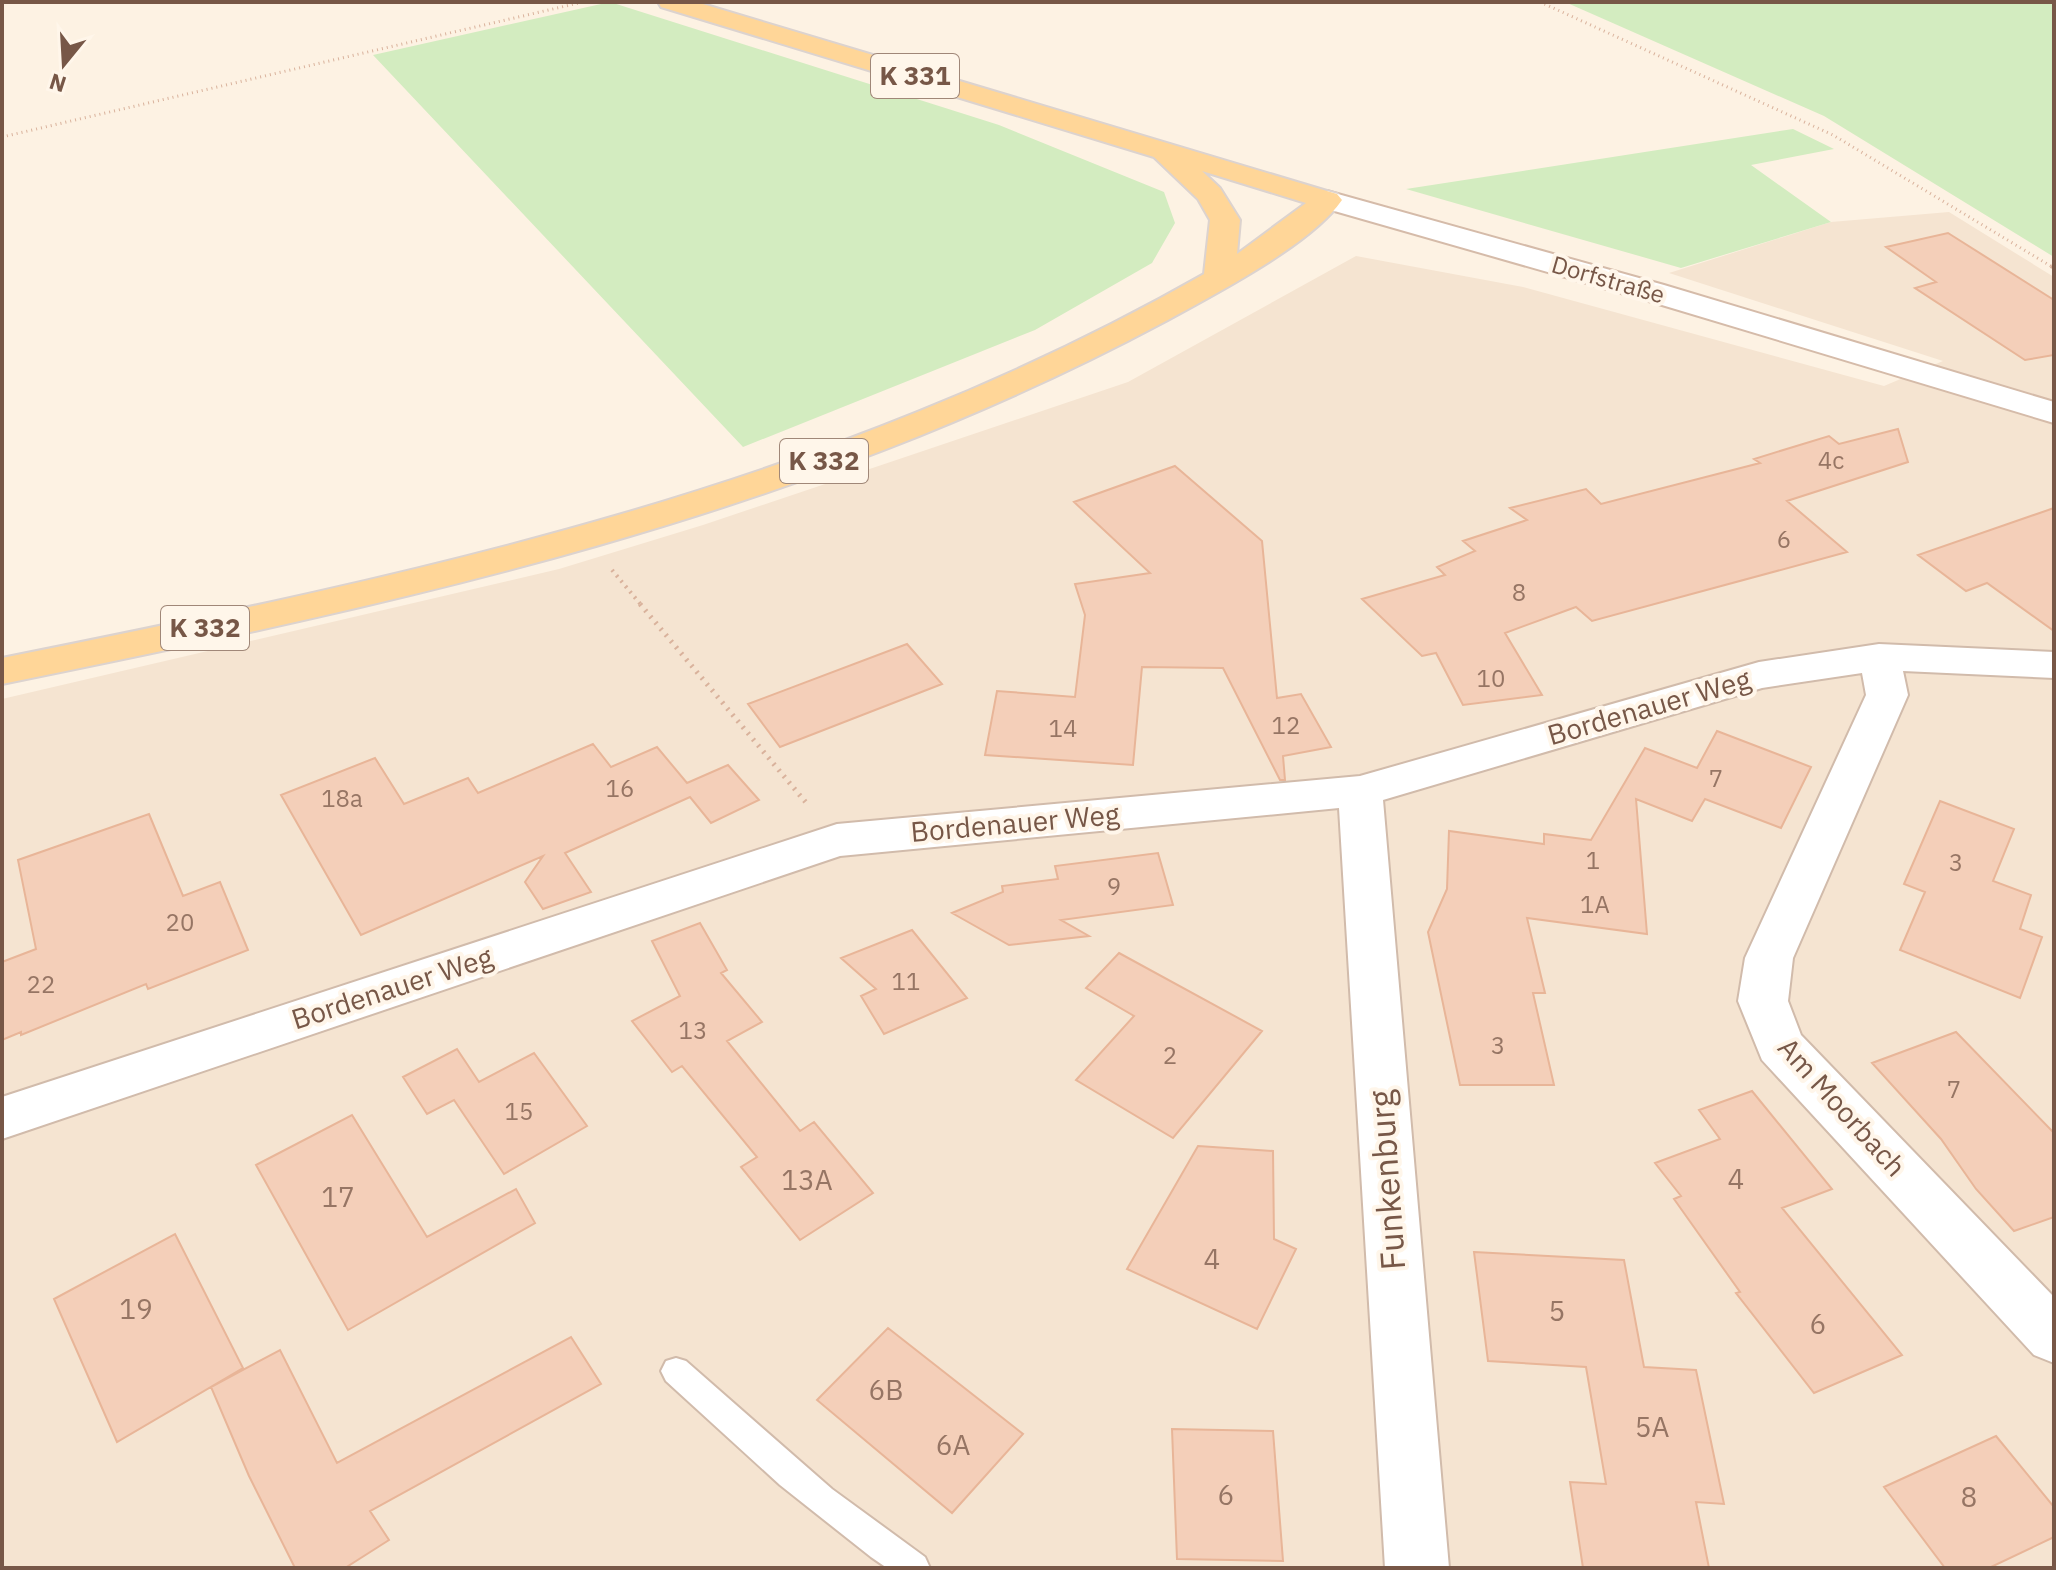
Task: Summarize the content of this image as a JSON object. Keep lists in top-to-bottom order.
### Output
{
  "streets": {
    "main road": ["K 331", "Dorfstraße", "K 332"],
    "street": ["Bordenauer Weg", "Am Moorbach", "Funkenburg"]
  },
  "crossings": [
    ["K 331", "Dorfstraße"],
    ["Dorfstraße", "K 332"],
    ["Bordenauer Weg", "Am Moorbach"],
    ["Bordenauer Weg", "Funkenburg"]
  ],
  "house_numbers": [
    "4c",
    "6",
    "8",
    "10",
    "12",
    "14",
    "7",
    "16",
    "18a",
    "1",
    "3",
    "9",
    "1A",
    "20",
    "11",
    "22",
    "13",
    "3",
    "2",
    "7",
    "15",
    "4",
    "13A",
    "17",
    "4",
    "19",
    "5",
    "6",
    "6B",
    "5A",
    "6A",
    "6",
    "8"
  ],
  "north": "bottom"
}
